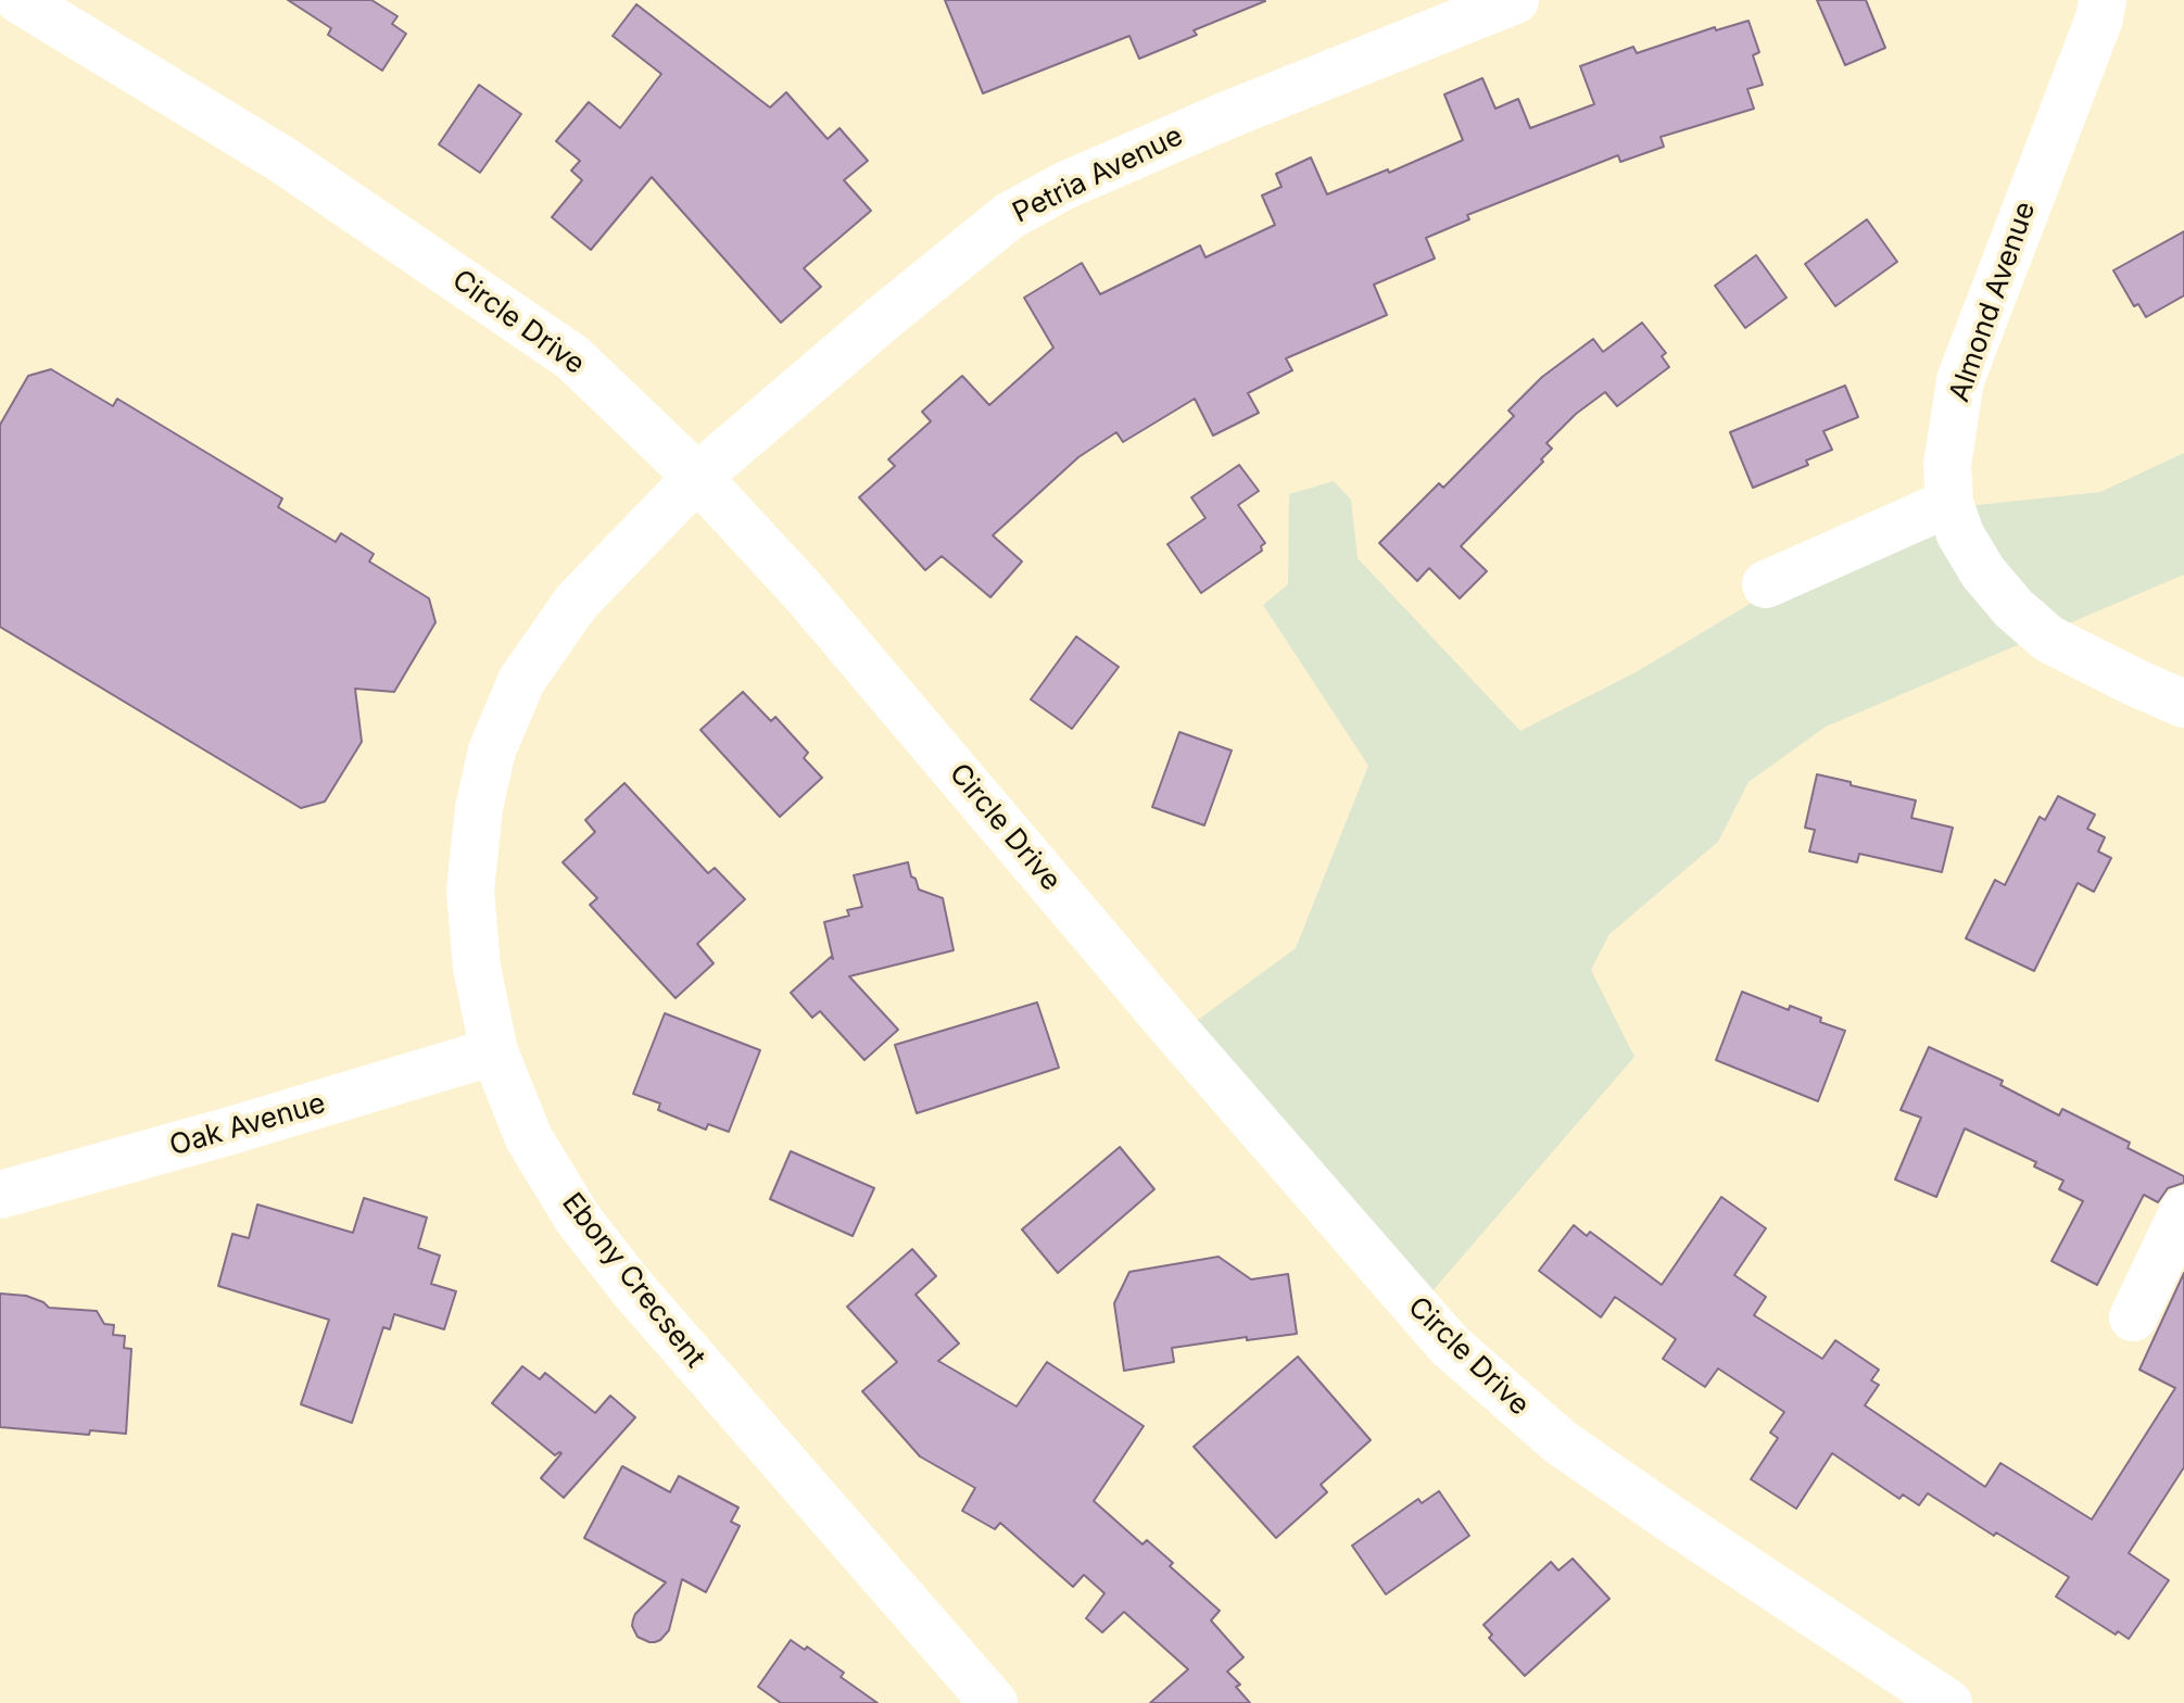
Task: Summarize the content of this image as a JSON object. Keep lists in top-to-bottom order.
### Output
{
  "streets": {
    "street": [
      "Petria Avenue",
      "Almond Avenue",
      "Circle Drive",
      "Oak Avenue",
      "Ebony Crecsent"
    ]
  },
  "crossings": [
    ["Petria Avenue", "Circle Drive"],
    ["Petria Avenue", "Ebony Crecsent"],
    ["Circle Drive", "Ebony Crecsent"],
    ["Oak Avenue", "Ebony Crecsent"]
  ]
}
